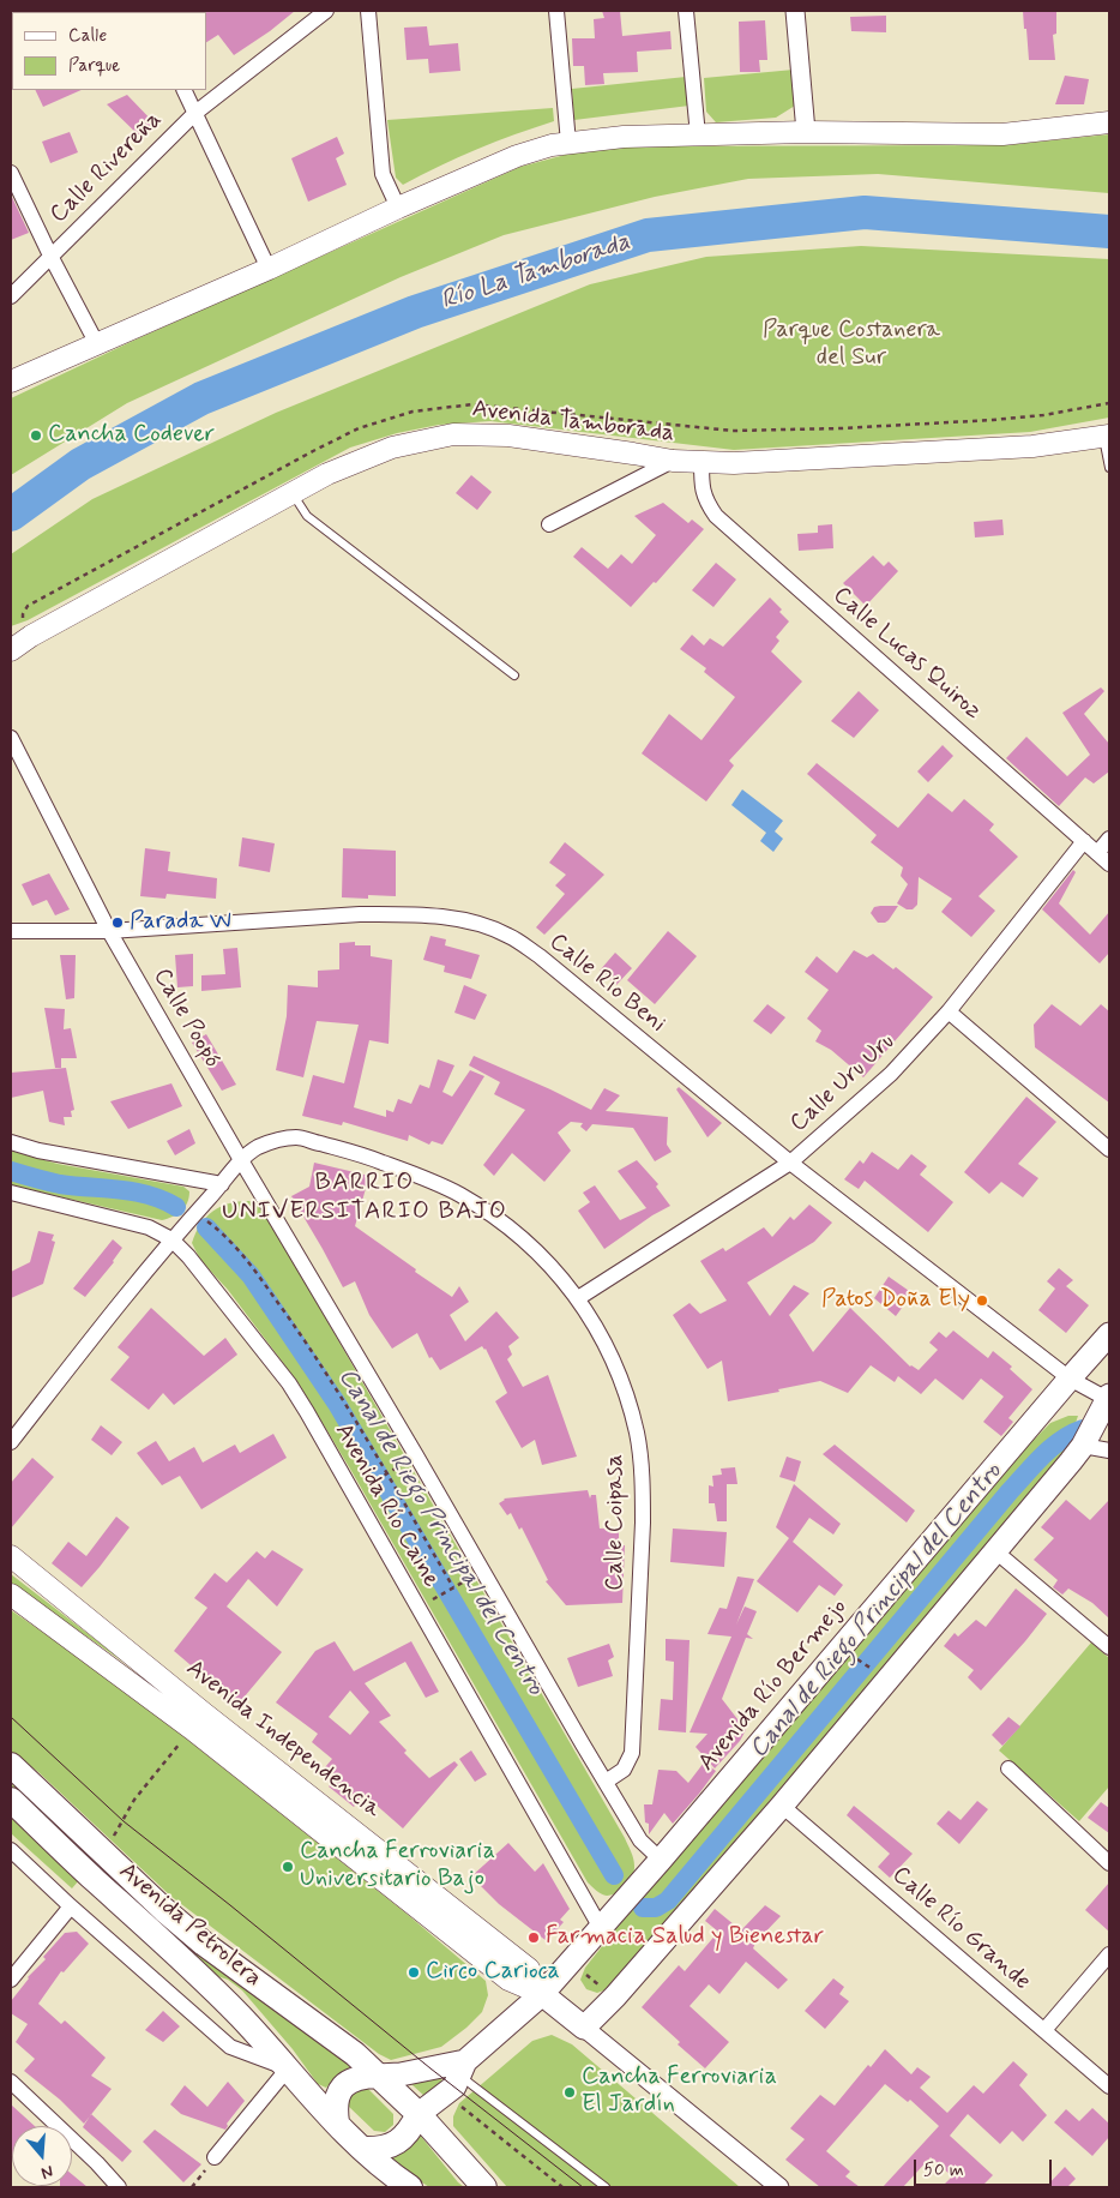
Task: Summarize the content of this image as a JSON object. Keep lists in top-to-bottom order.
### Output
{
  "streets": {
    "highway": ["Avenida Petrolera"],
    "main road": ["Avenida Tamborada", "Avenida Río Bermejo", "Avenida Independencia"],
    "street": [
      "Calle Rivereña",
      "Calle Lucas Quiroz",
      "Calle Río Beni",
      "Calle Poopó",
      "Calle Uru Uru",
      "Avenida Río Caine",
      "Calle Coipasa",
      "Calle Río Grande"
    ]
  },
  "crossings": [
    ["Avenida Tamborada", "Calle Lucas Quiroz"],
    ["Calle Lucas Quiroz", "Calle Uru Uru"],
    ["Calle Río Beni", "Calle Poopó"],
    ["Calle Río Beni", "Calle Uru Uru"],
    ["Calle Río Beni", "Avenida Río Bermejo"],
    ["Calle Poopó", "Calle Coipasa"],
    ["Calle Uru Uru", "Calle Coipasa"],
    ["Avenida Río Caine", "Avenida Río Bermejo"],
    ["Avenida Río Bermejo", "Avenida Independencia"],
    ["Avenida Río Bermejo", "Avenida Petrolera"]
  ],
  "districts": ["BARRIO UNIVERSITARIO BAJO"],
  "water": ["Río La Tamborada", "Canal de Riego Principal del Centro"],
  "parks": ["Parque Costanera del Sur"],
  "places": [
    "Cancha Codever",
    "Parada W",
    "Patos Doña Ely",
    "Cancha Ferroviaria Universitario Bajo",
    "Farmacia Salud y Bienestar",
    "Circo Carioca",
    "Cancha Ferroviaria El Jardín"
  ],
  "legend": ["Calle", "Parque"],
  "scale_bar": "50 m",
  "north": "bottom"
}
